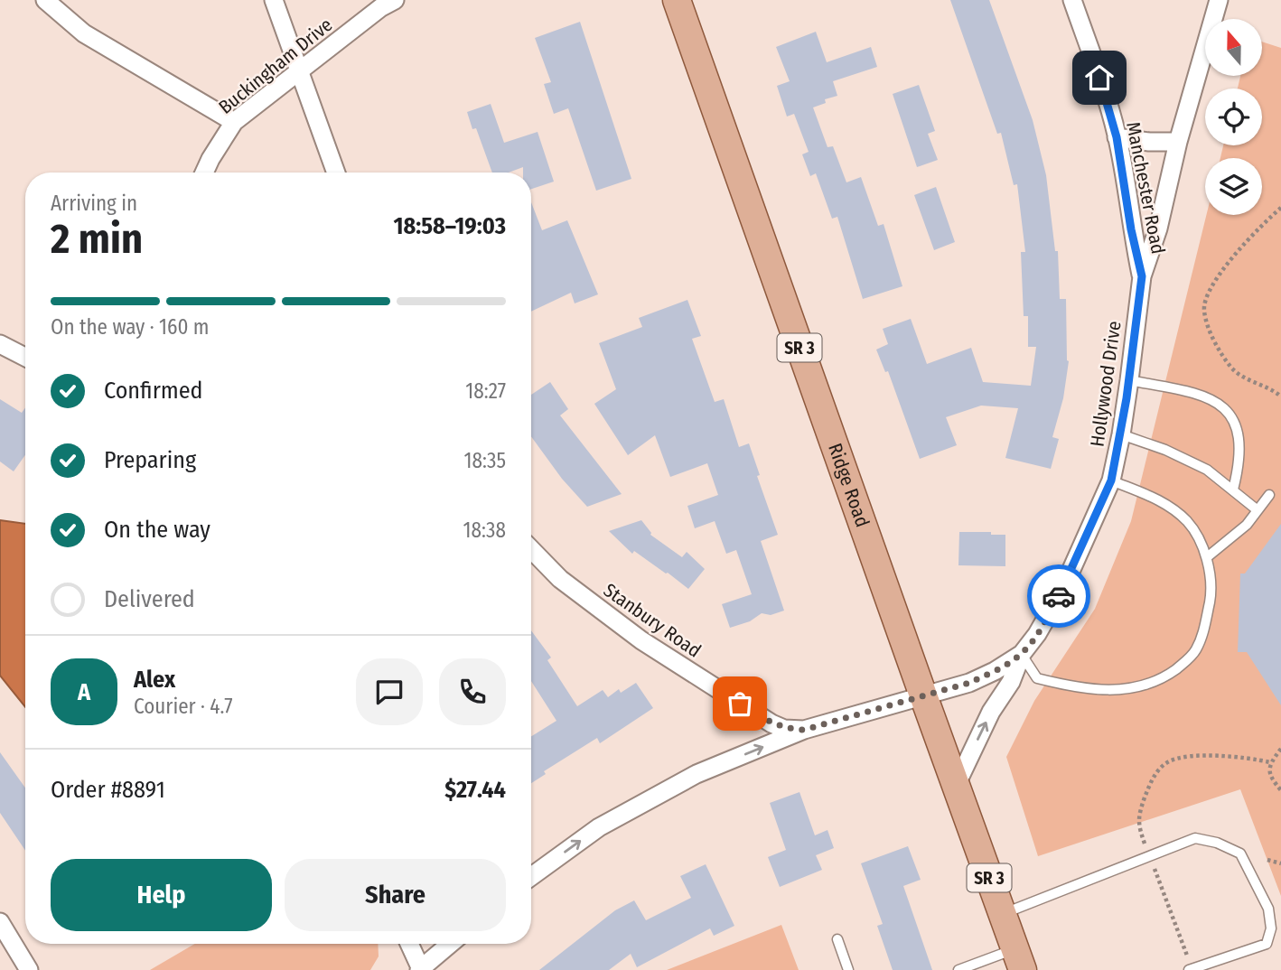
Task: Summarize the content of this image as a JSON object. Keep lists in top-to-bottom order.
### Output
{
  "streets": {
    "main road": ["SR 3", "Ridge Road"],
    "street": [
      "Buckingham Drive",
      "Manchester Road",
      "Hollywood Drive",
      "Stanbury Road"
    ]
  },
  "crossings": [
    ["Manchester Road", "Hollywood Drive"],
    ["Hollywood Drive", "Ridge Road"],
    ["Hollywood Drive", "Stanbury Road"]
  ],
  "north": "top",
  "page": {
    "heading": ["2 min", "Arriving in", "18:58–19:03"],
    "panel": [
      "Alex",
      "Courier · 4.7",
      "Order #8891",
      "$27.44"
    ],
    "bar": "On the way · 160 m",
    "list": [
      ["Confirmed", "18:27"],
      ["Preparing", "18:35"],
      ["On the way", "18:38"],
      "Delivered"
    ],
    "round": "A",
    "buttons": ["Help", "Share"]
  }
}
